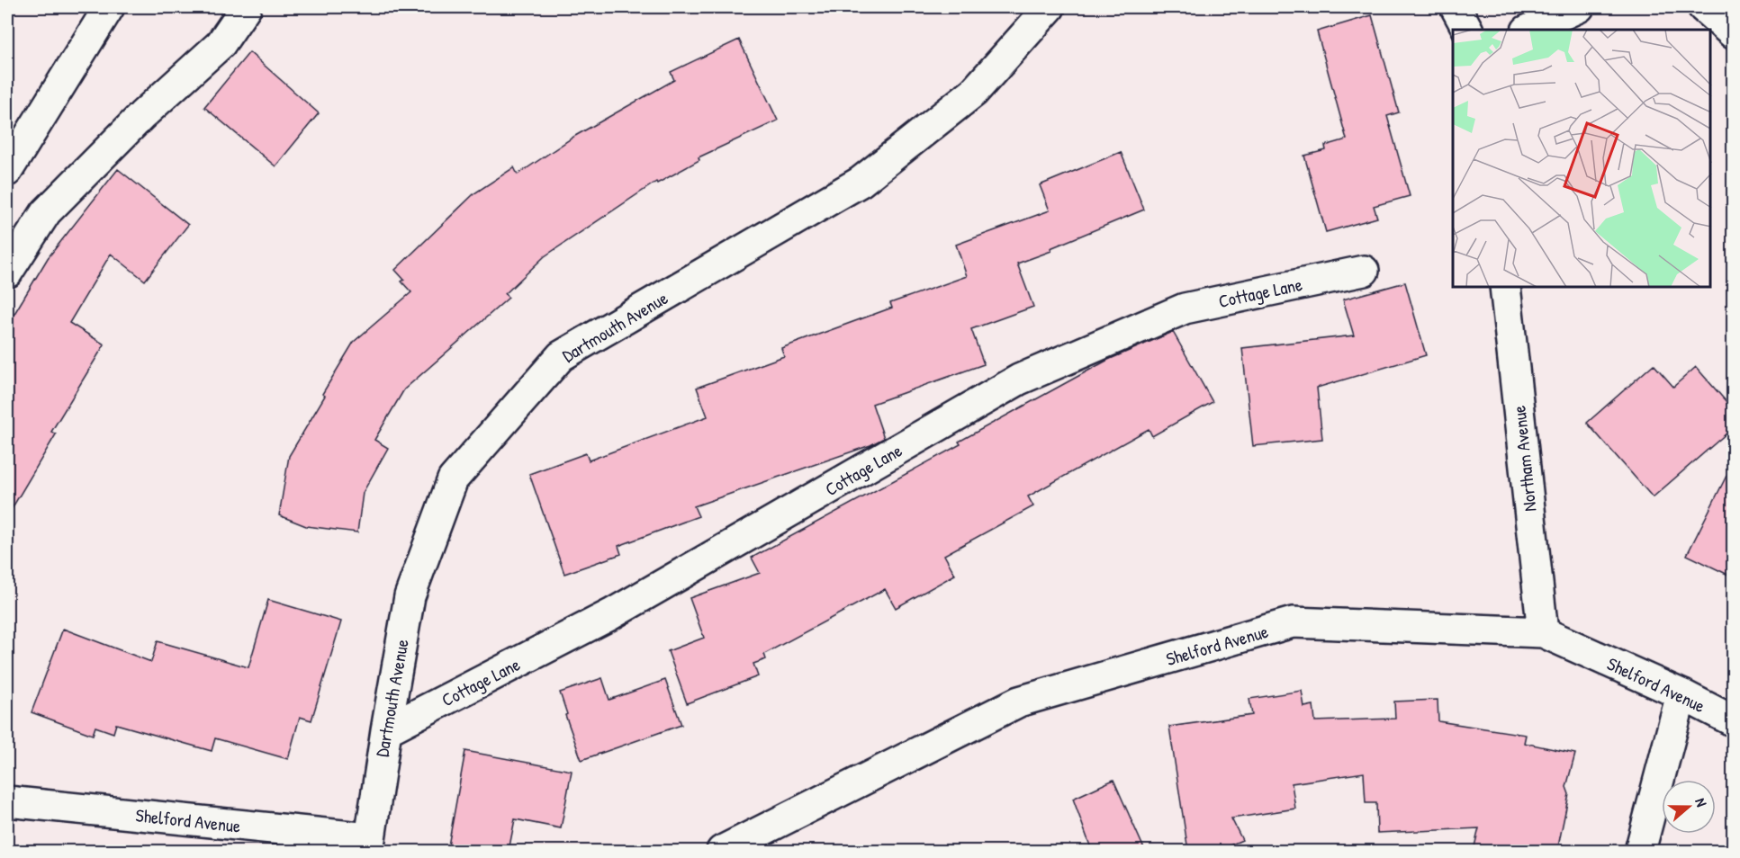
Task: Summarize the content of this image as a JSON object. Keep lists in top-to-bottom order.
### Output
{
  "streets": {
    "street": [
      "Cottage Lane",
      "Dartmouth Avenue",
      "Northam Avenue",
      "Shelford Avenue"
    ]
  },
  "crossings": [
    ["Cottage Lane", "Dartmouth Avenue"],
    ["Dartmouth Avenue", "Shelford Avenue"],
    ["Northam Avenue", "Shelford Avenue"]
  ],
  "north": "right"
}
